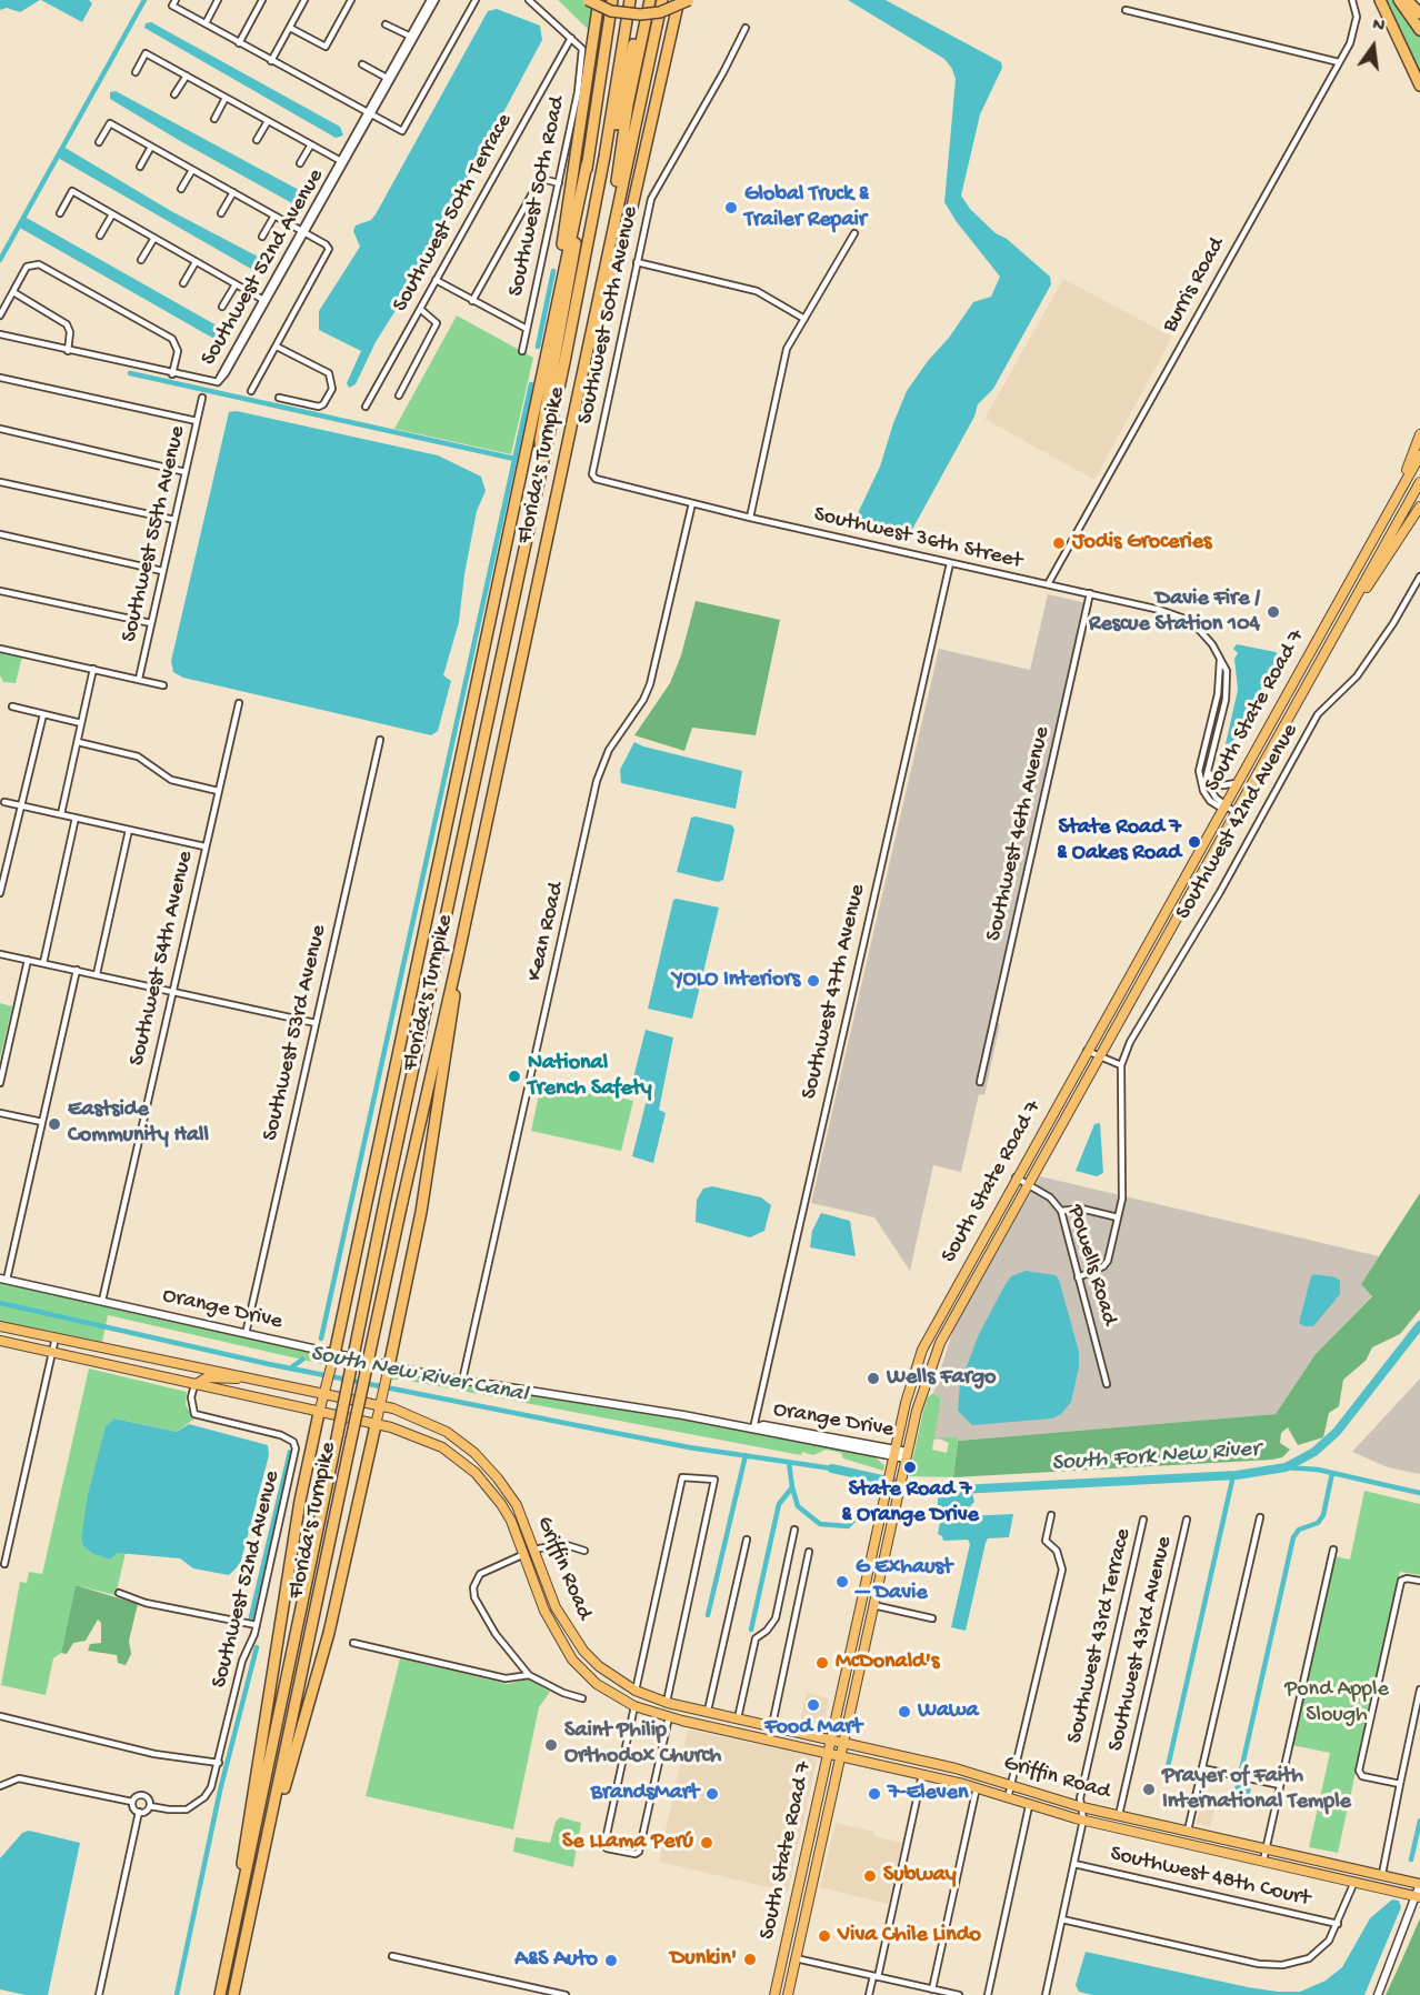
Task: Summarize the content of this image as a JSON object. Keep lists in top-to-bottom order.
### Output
{
  "streets": {
    "highway": ["Florida's Turnpike"],
    "main road": ["South State Road 7", "Griffin Road"],
    "street": [
      "Southwest 50th Road",
      "Southwest 50th Terrace",
      "Southwest 52nd Avenue",
      "Burris Road",
      "Southwest 50th Avenue",
      "Southwest 55th Avenue",
      "Southwest 36th Street",
      "Southwest 42nd Avenue",
      "Southwest 46th Avenue",
      "Kean Road",
      "Southwest 54th Avenue",
      "Southwest 47th Avenue",
      "Southwest 53rd Avenue",
      "Powells Road",
      "Orange Drive",
      "Southwest 43rd Terrace",
      "Southwest 43rd Avenue",
      "Southwest 48th Court"
    ]
  },
  "crossings": [
    ["Southwest 50th Road", "Southwest 50th Terrace"],
    ["Southwest 52nd Avenue", "Griffin Road"],
    ["Burris Road", "Southwest 36th Street"],
    ["Southwest 50th Avenue", "Southwest 36th Street"],
    ["Southwest 36th Street", "Southwest 46th Avenue"],
    ["Southwest 36th Street", "Kean Road"],
    ["Southwest 36th Street", "Southwest 47th Avenue"],
    ["South State Road 7", "Powells Road"],
    ["South State Road 7", "Orange Drive"],
    ["South State Road 7", "Griffin Road"],
    ["Kean Road", "Orange Drive"],
    ["Southwest 54th Avenue", "Orange Drive"],
    ["Southwest 47th Avenue", "Orange Drive"],
    ["Southwest 53rd Avenue", "Orange Drive"],
    ["Griffin Road", "Southwest 43rd Terrace"],
    ["Griffin Road", "Southwest 43rd Avenue"],
    ["Southwest 43rd Terrace", "Southwest 48th Court"]
  ],
  "water": ["South New River Canal", "South Fork New River"],
  "parks": ["Pond Apple Slough"],
  "places": [
    "Global Truck & Trailer Repair",
    "Jodis Groceries",
    "Davie Fire / Rescue Station 104",
    "State Road 7 & Oakes Road",
    "YOLO Interiors",
    "National Trench Safety",
    "Eastside Community Hall",
    "Wells Fargo",
    "State Road 7 & Orange Drive",
    "G Exhaust – Davie",
    "McDonald's",
    "Food Mart",
    "Wawa",
    "Saint Philip Orthodox Church",
    "Prayer of Faith International Temple",
    "BrandsMart",
    "7-Eleven",
    "Se LLama Perú",
    "Subway",
    "Viva Chile Lindo",
    "Dunkin'",
    "A&S Auto"
  ],
  "north": "top"
}
